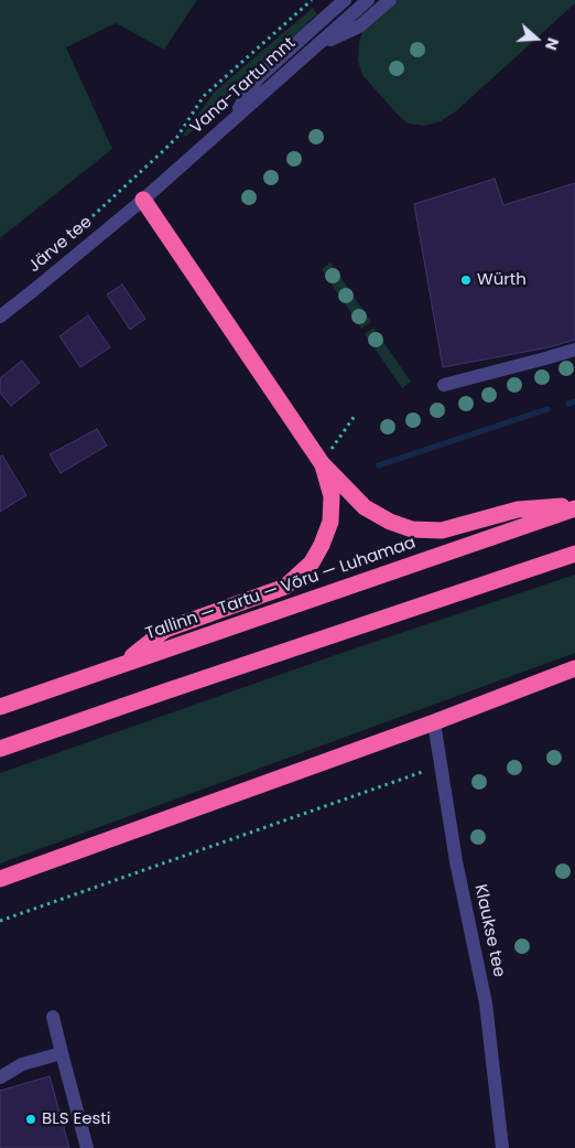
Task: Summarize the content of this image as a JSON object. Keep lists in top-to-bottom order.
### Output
{
  "streets": {
    "highway": ["Tallinn — Tartu — Võru — Luhamaa"],
    "street": ["Vana-Tartu mnt", "Järve tee", "Klaukse tee"]
  },
  "crossings": [
    ["Vana-Tartu mnt", "Järve tee"]
  ],
  "places": ["Würth", "BLS Eesti"],
  "north": "right"
}
